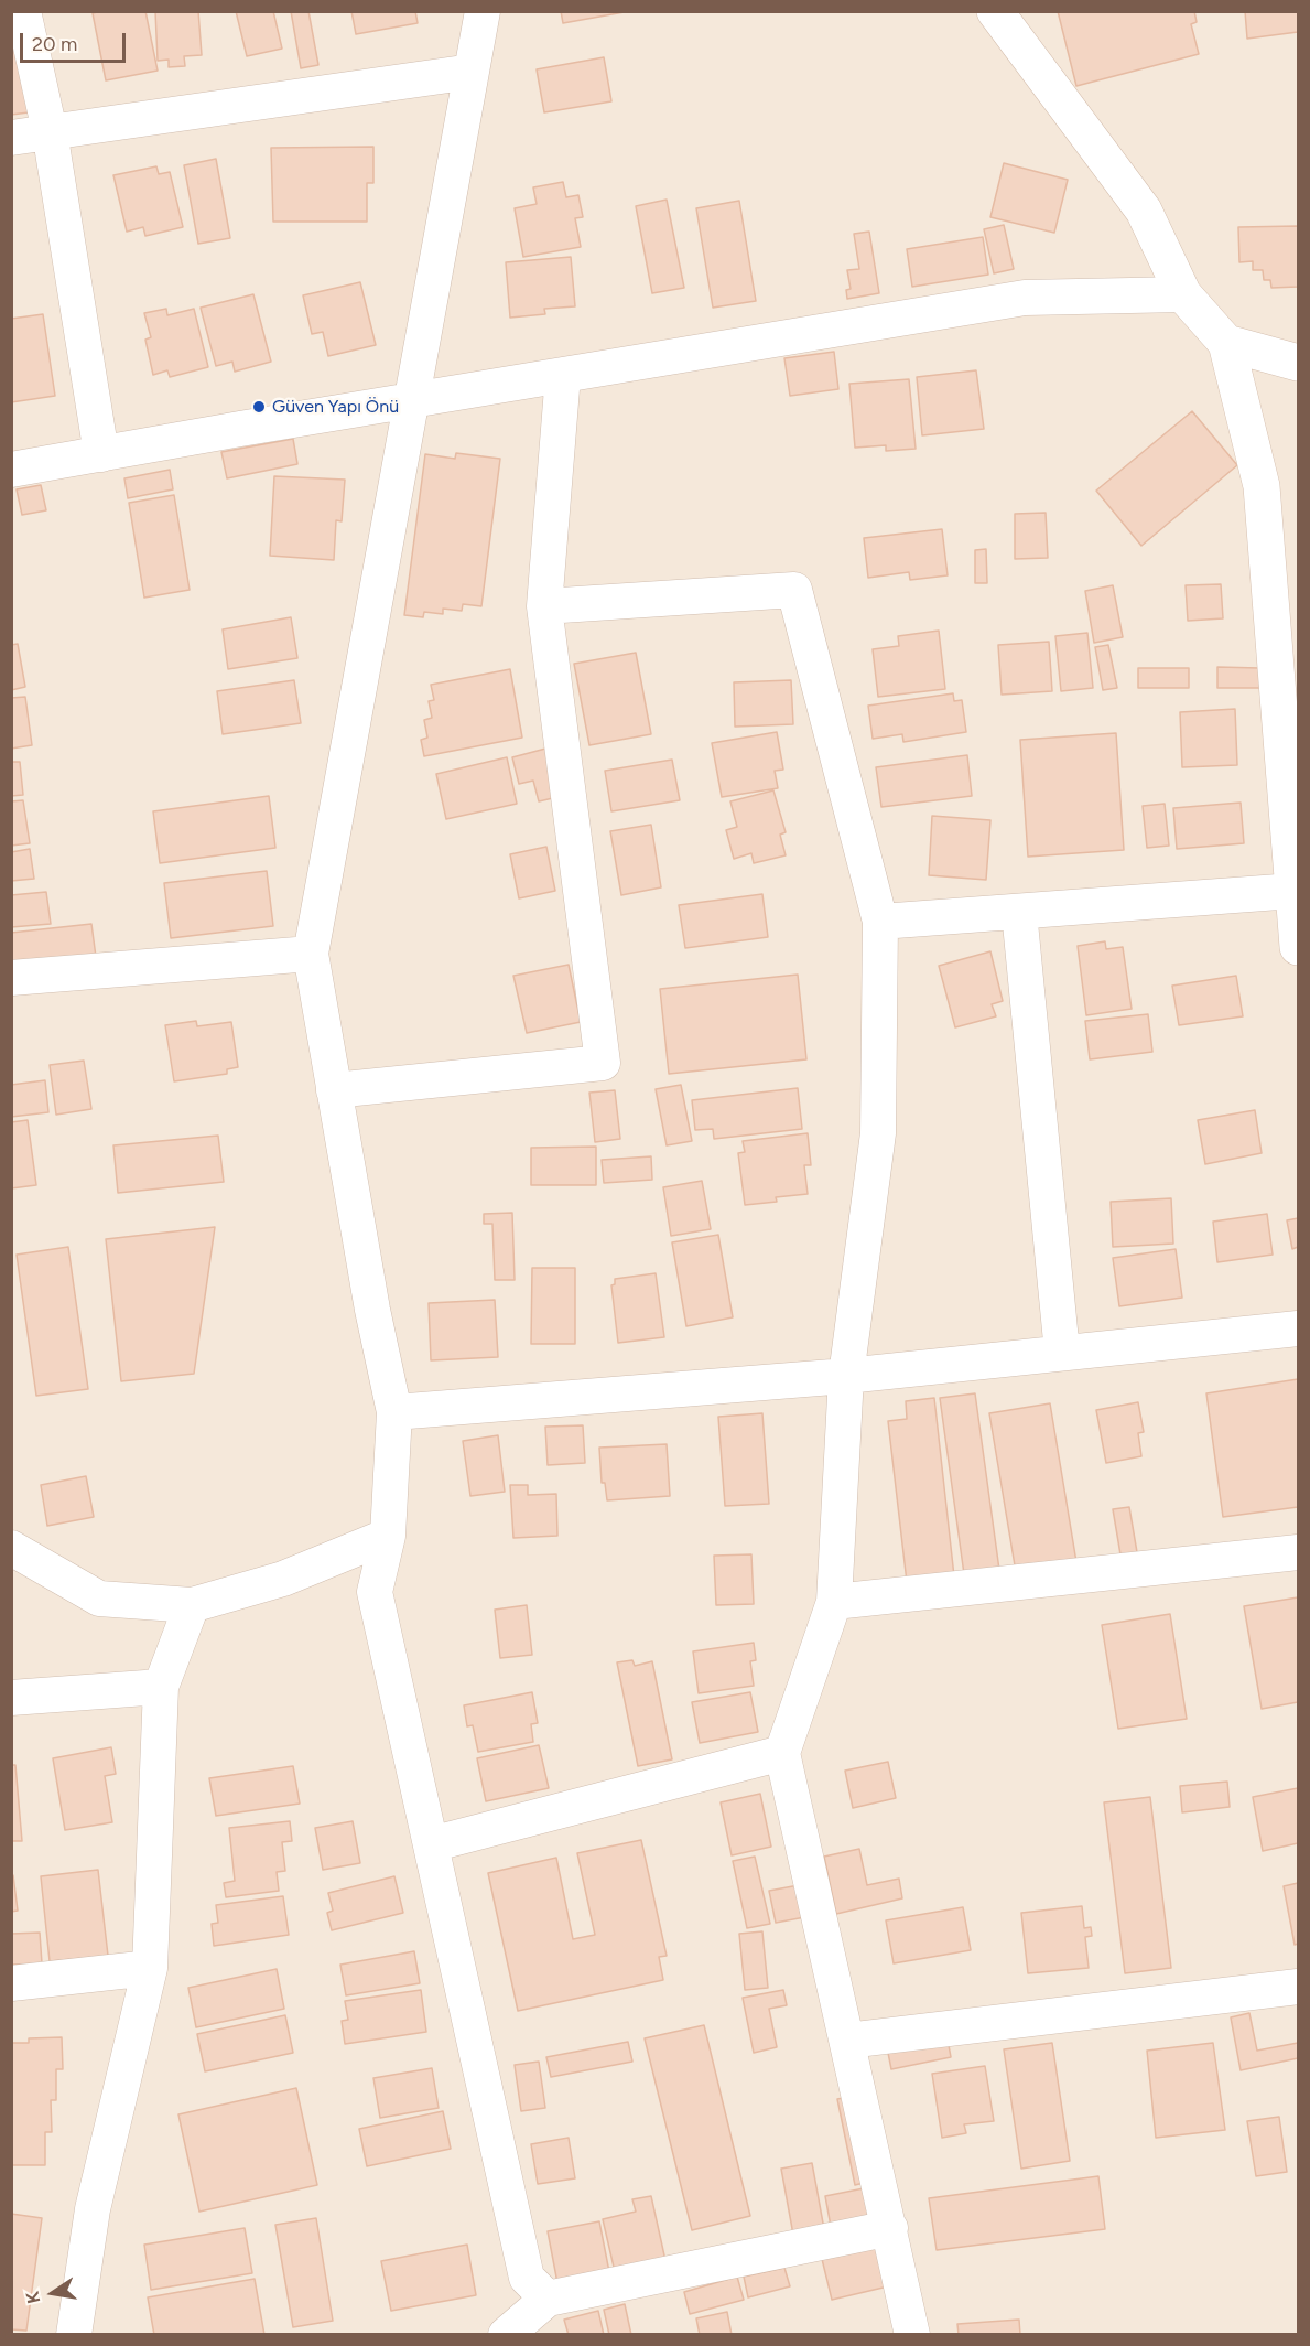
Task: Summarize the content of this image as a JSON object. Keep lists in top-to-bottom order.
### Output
{
  "places": ["Güven Yapı Önü"],
  "scale_bar": "20 m",
  "north": "left"
}
